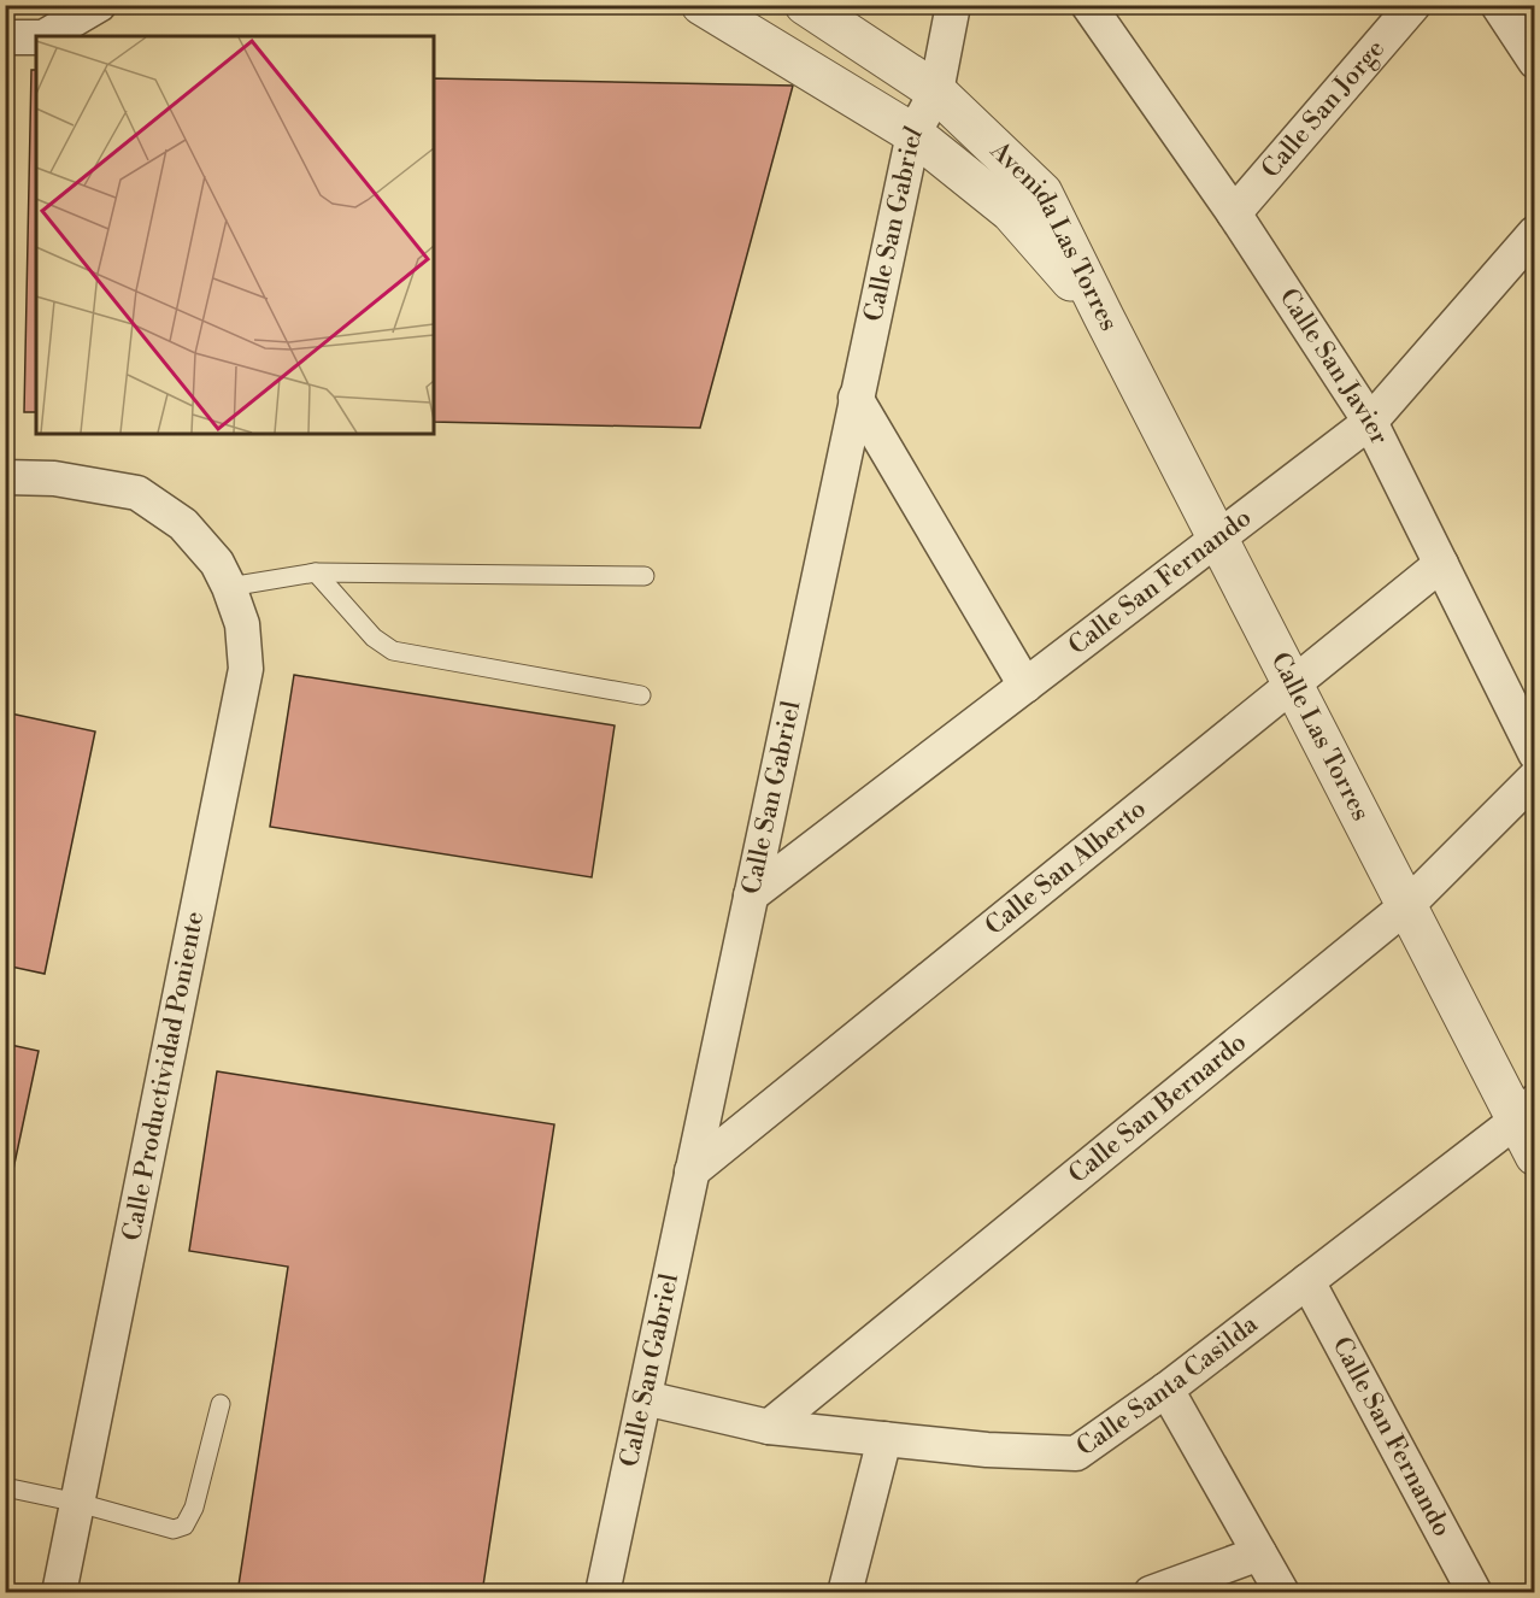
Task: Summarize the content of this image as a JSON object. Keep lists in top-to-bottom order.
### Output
{
  "streets": {
    "street": [
      "Calle San Jorge",
      "Avenida Las Torres",
      "Calle San Gabriel",
      "Calle San Javier",
      "Calle San Fernando",
      "Calle Las Torres",
      "Calle San Alberto",
      "Calle Productividad Poniente",
      "Calle San Bernardo",
      "Calle Santa Casilda"
    ]
  },
  "crossings": [
    ["Calle San Jorge", "Calle San Javier"],
    ["Avenida Las Torres", "Calle San Gabriel"],
    ["Avenida Las Torres", "Calle Las Torres"],
    ["Calle San Gabriel", "Calle San Fernando"],
    ["Calle San Gabriel", "Calle San Alberto"],
    ["Calle San Gabriel", "Calle Santa Casilda"],
    ["Calle San Javier", "Calle San Fernando"],
    ["Calle San Javier", "Calle San Alberto"],
    ["Calle San Fernando", "Calle Las Torres"],
    ["Calle San Fernando", "Calle Santa Casilda"],
    ["Calle Las Torres", "Calle San Alberto"],
    ["Calle Las Torres", "Calle San Bernardo"],
    ["Calle Las Torres", "Calle Santa Casilda"],
    ["Calle San Bernardo", "Calle Santa Casilda"]
  ]
}
